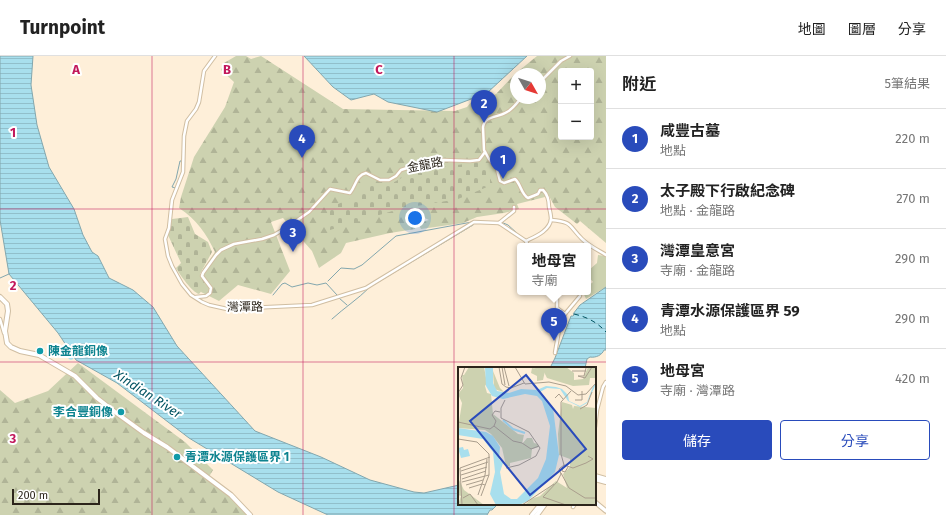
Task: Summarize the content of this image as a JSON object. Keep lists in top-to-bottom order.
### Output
{
  "streets": {
    "street": ["金龍路", "灣潭路"]
  },
  "crossings": [
    ["金龍路", "灣潭路"]
  ],
  "water": ["Xindian River"],
  "places": ["陳金龍銅像", "李合豐銅像", "青潭水源保護區界 1"],
  "scale_bar": "200 m",
  "north": "bottom right",
  "page": {
    "header": "Turnpoint",
    "nav": ["地圖", "圖層", "分享"],
    "heading": ["附近", "5筆結果"],
    "map_buttons": ["+", "−"],
    "pins": [
      "2",
      "4",
      "1",
      "3",
      "5"
    ],
    "list": [
      {
        "mark": "1",
        "name": "咸豐古墓",
        "note": "地點",
        "value": "220 m"
      },
      {
        "mark": "2",
        "name": "太子殿下行啟紀念碑",
        "note": "地點 · 金龍路",
        "value": "270 m"
      },
      {
        "mark": "3",
        "name": "灣潭皇意宮",
        "note": "寺廟 · 金龍路",
        "value": "290 m"
      },
      {
        "mark": "4",
        "name": "青潭水源保護區界 59",
        "note": "地點",
        "value": "290 m"
      },
      {
        "mark": "5",
        "name": "地母宮",
        "note": "寺廟 · 灣潭路",
        "value": "420 m"
      }
    ],
    "popup": ["地母宮", "寺廟"],
    "buttons": ["儲存", "分享"],
    "scale": "200 m"
  },
  "grid": {
    "columns": ["A", "B", "C"],
    "rows": ["1", "2", "3"]
  }
}
